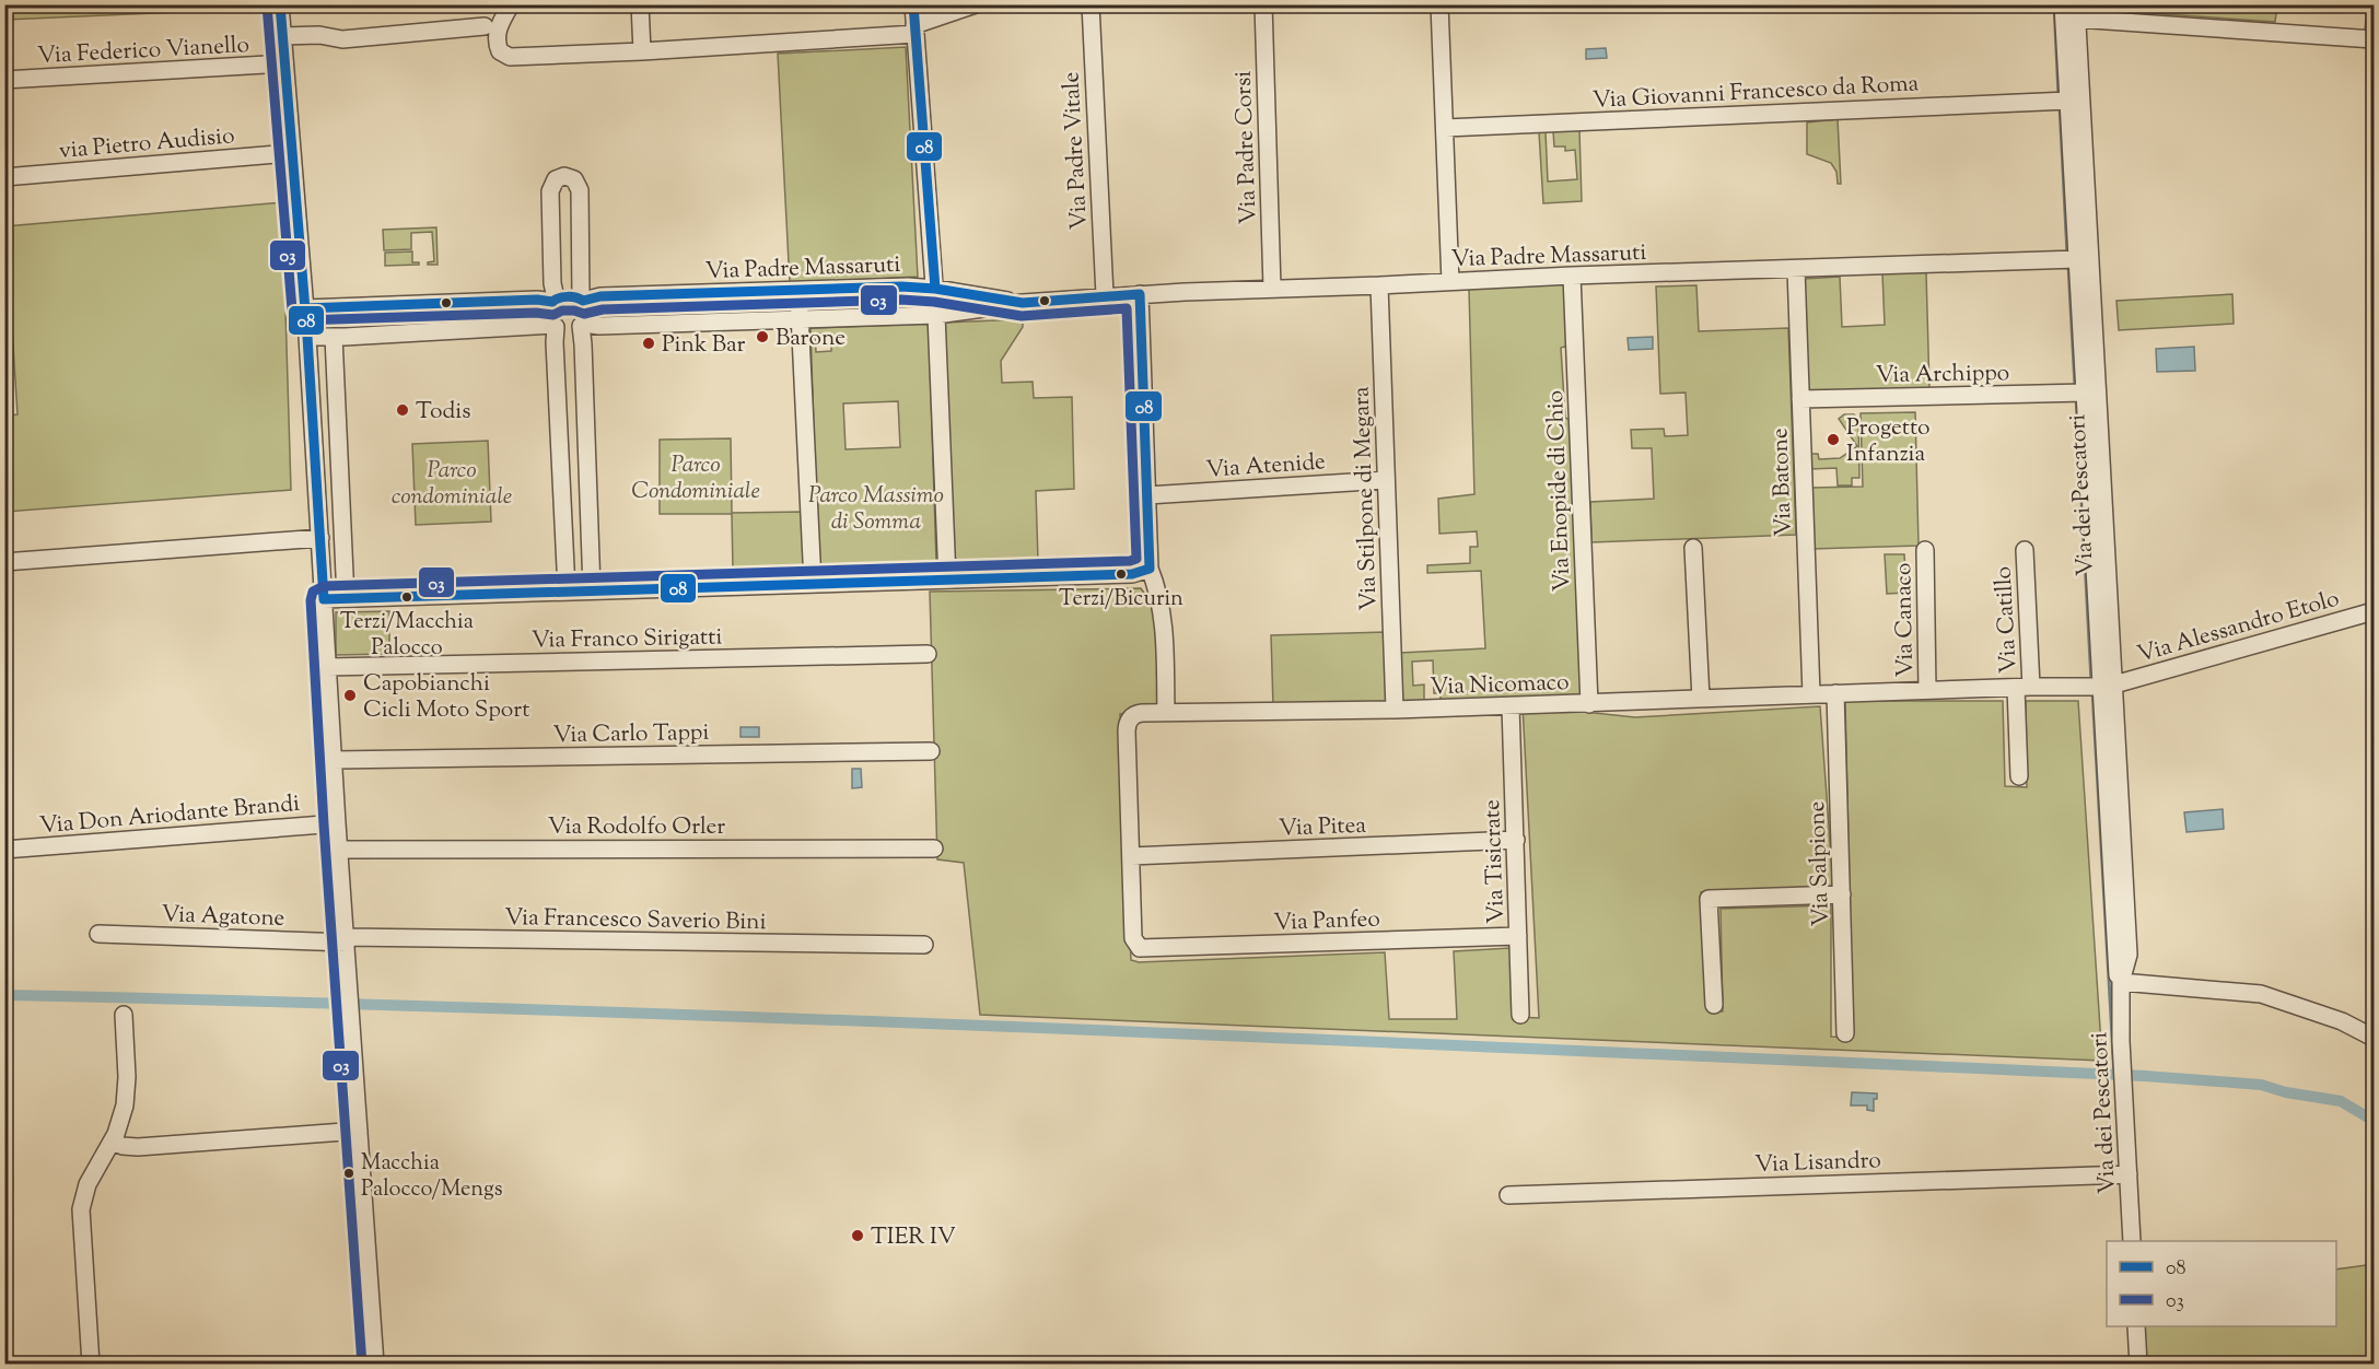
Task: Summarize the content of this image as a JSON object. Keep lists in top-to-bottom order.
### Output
{
  "streets": {
    "street": [
      "Via Federico Vianello",
      "Via Giovanni Francesco da Roma",
      "via Pietro Audisio",
      "Via Padre Corsi",
      "Via Padre Vitale",
      "Via Padre Massaruti",
      "Via Archippo",
      "Via Atenide",
      "Via Batone",
      "Via Enopide di Chio",
      "Via dei Pescatori",
      "Via Stilpone di Megara",
      "Via Canaco",
      "Via Catillo",
      "Via Alessandro Etolo",
      "Via Franco Sirigatti",
      "Via Nicomaco",
      "Via Carlo Tappi",
      "Via Don Ariodante Brandi",
      "Via Rodolfo Orler",
      "Via Pitea",
      "Via Tisicrate",
      "Via Salpione",
      "Via Agatone",
      "Via Francesco Saverio Bini",
      "Via Panfeo",
      "Via Lisandro"
    ]
  },
  "crossings": [
    ["Via Giovanni Francesco da Roma", "Via dei Pescatori"],
    ["Via Padre Corsi", "Via Padre Massaruti"],
    ["Via Padre Vitale", "Via Padre Massaruti"],
    ["Via Padre Massaruti", "Via Batone"],
    ["Via Padre Massaruti", "Via Enopide di Chio"],
    ["Via Padre Massaruti", "Via dei Pescatori"],
    ["Via Padre Massaruti", "Via Stilpone di Megara"],
    ["Via Archippo", "Via Batone"],
    ["Via Archippo", "Via dei Pescatori"],
    ["Via Atenide", "Via Stilpone di Megara"],
    ["Via Batone", "Via Nicomaco"],
    ["Via Enopide di Chio", "Via Nicomaco"],
    ["Via dei Pescatori", "Via Alessandro Etolo"],
    ["Via dei Pescatori", "Via Nicomaco"],
    ["Via dei Pescatori", "Via Lisandro"],
    ["Via Stilpone di Megara", "Via Nicomaco"],
    ["Via Canaco", "Via Nicomaco"],
    ["Via Catillo", "Via Nicomaco"],
    ["Via Alessandro Etolo", "Via Nicomaco"],
    ["Via Nicomaco", "Via Pitea"],
    ["Via Nicomaco", "Via Tisicrate"],
    ["Via Nicomaco", "Via Salpione"],
    ["Via Nicomaco", "Via Panfeo"],
    ["Via Pitea", "Via Tisicrate"],
    ["Via Tisicrate", "Via Panfeo"],
    ["Via Agatone", "Via Francesco Saverio Bini"]
  ],
  "parks": ["Parco Condominiale", "Parco condominiale", "Parco Massimo di Somma"],
  "places": [
    "Barone",
    "Pink Bar",
    "Todis",
    "Progetto Infanzia",
    "Terzi/Bicurin",
    "Terzi/Macchia Palocco",
    "Capobianchi Cicli Moto Sport",
    "Macchia Palocco/Mengs",
    "TIER IV"
  ],
  "lines": ["transit line 08", "transit line 03"],
  "legend": ["08", "03"]
}
